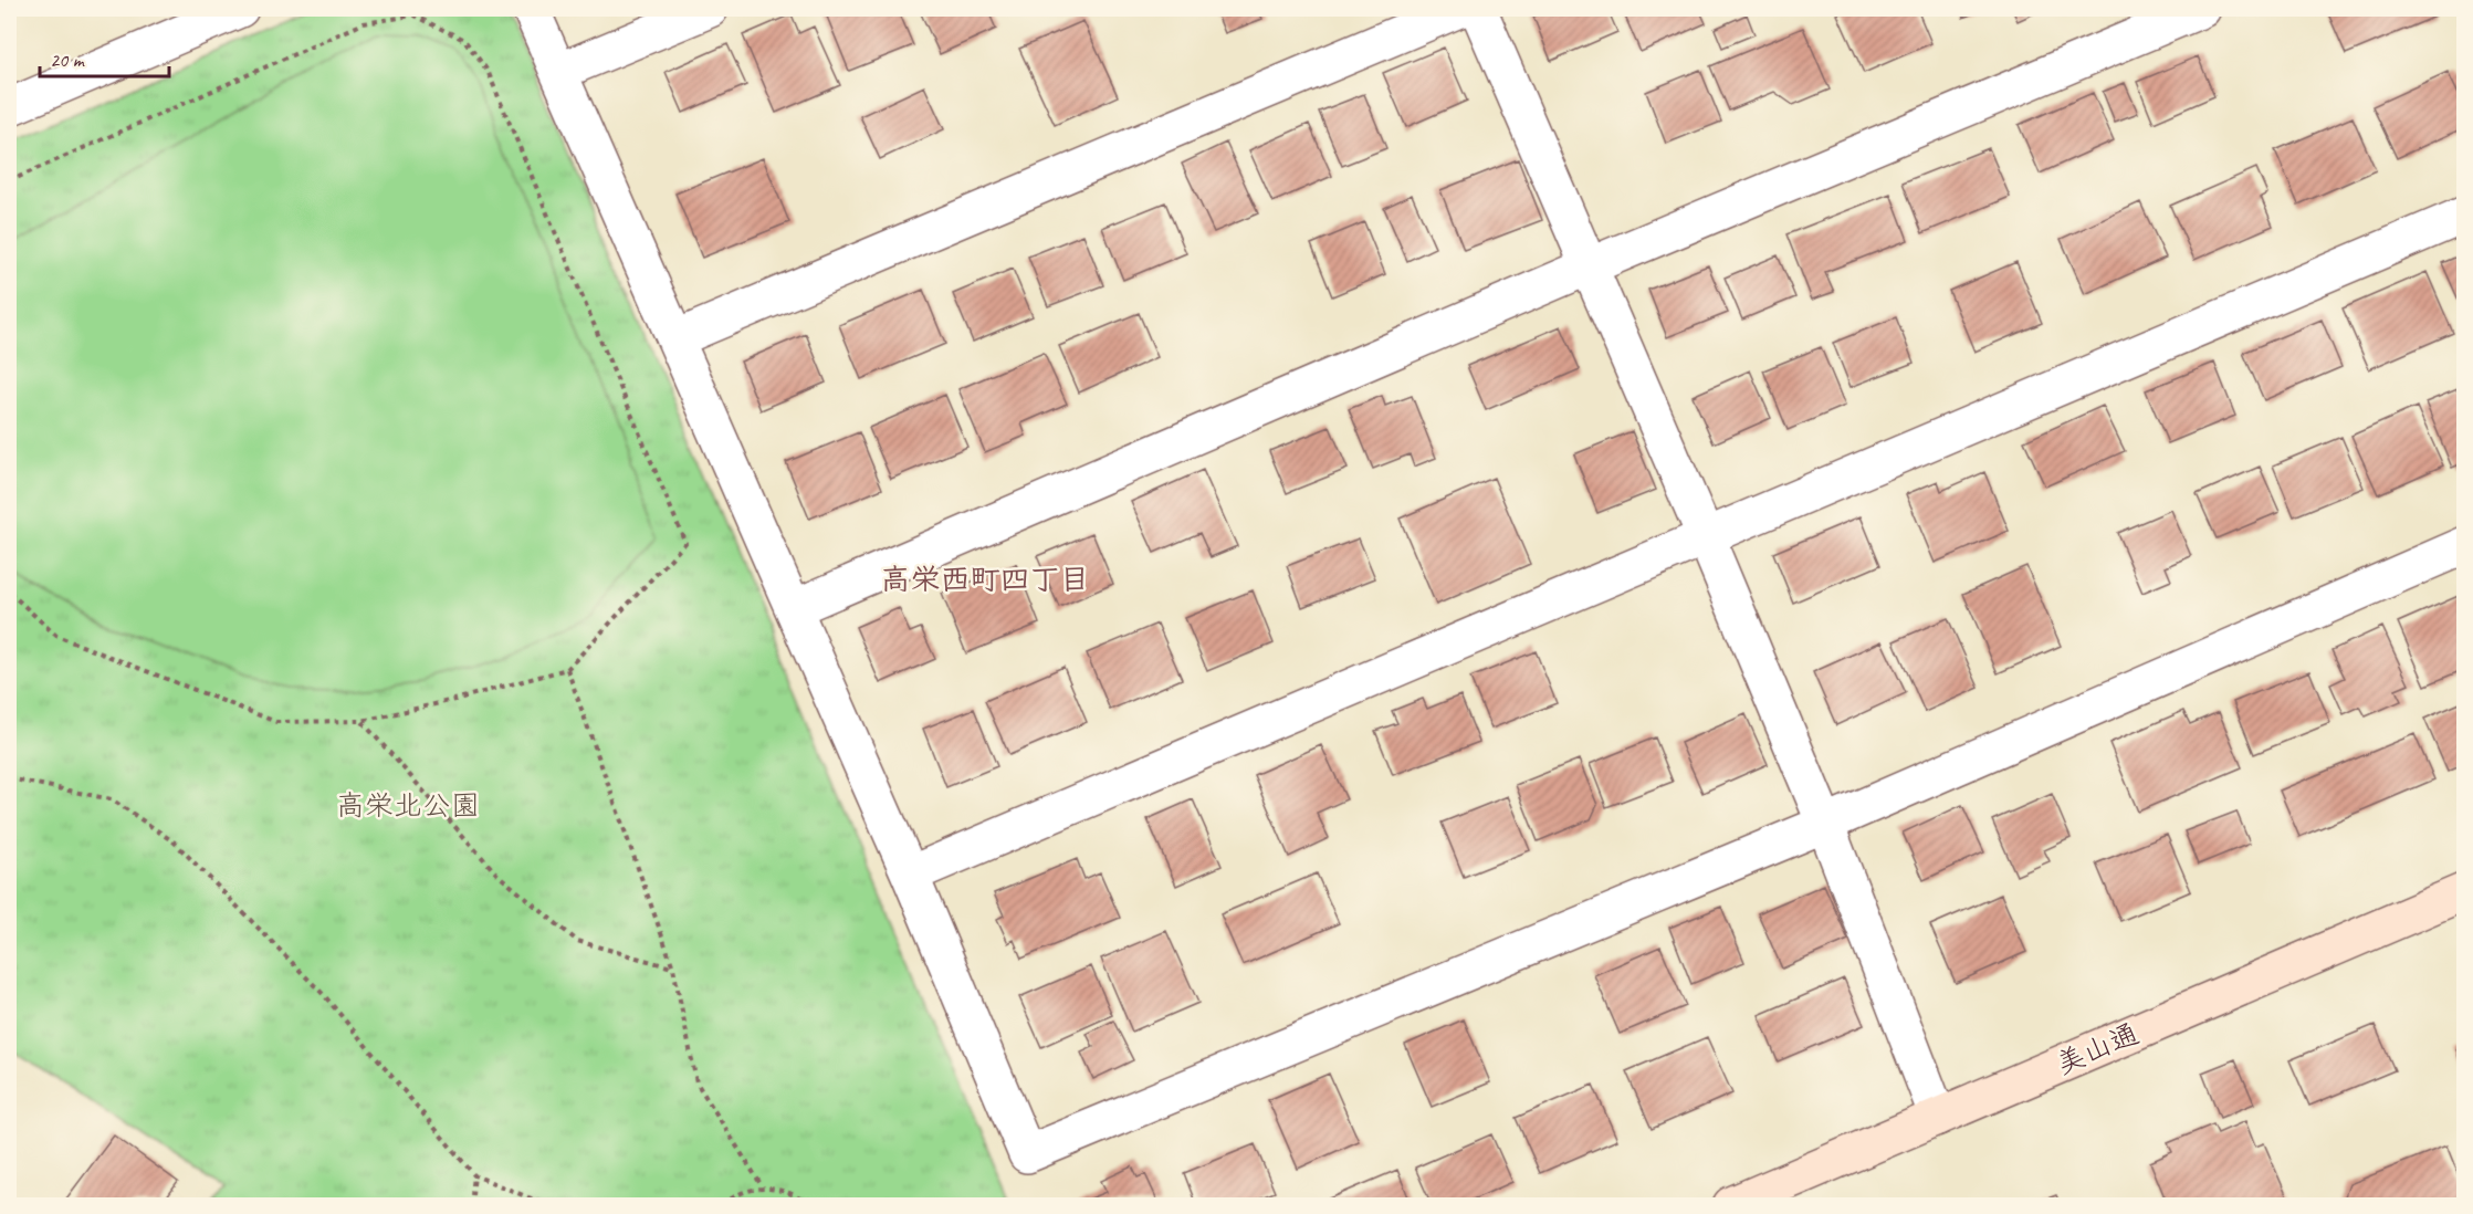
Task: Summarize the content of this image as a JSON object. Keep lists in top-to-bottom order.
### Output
{
  "streets": {
    "street": ["美山通"]
  },
  "districts": ["高栄西町四丁目"],
  "parks": ["高栄北公園"],
  "scale_bar": "20 m"
}
